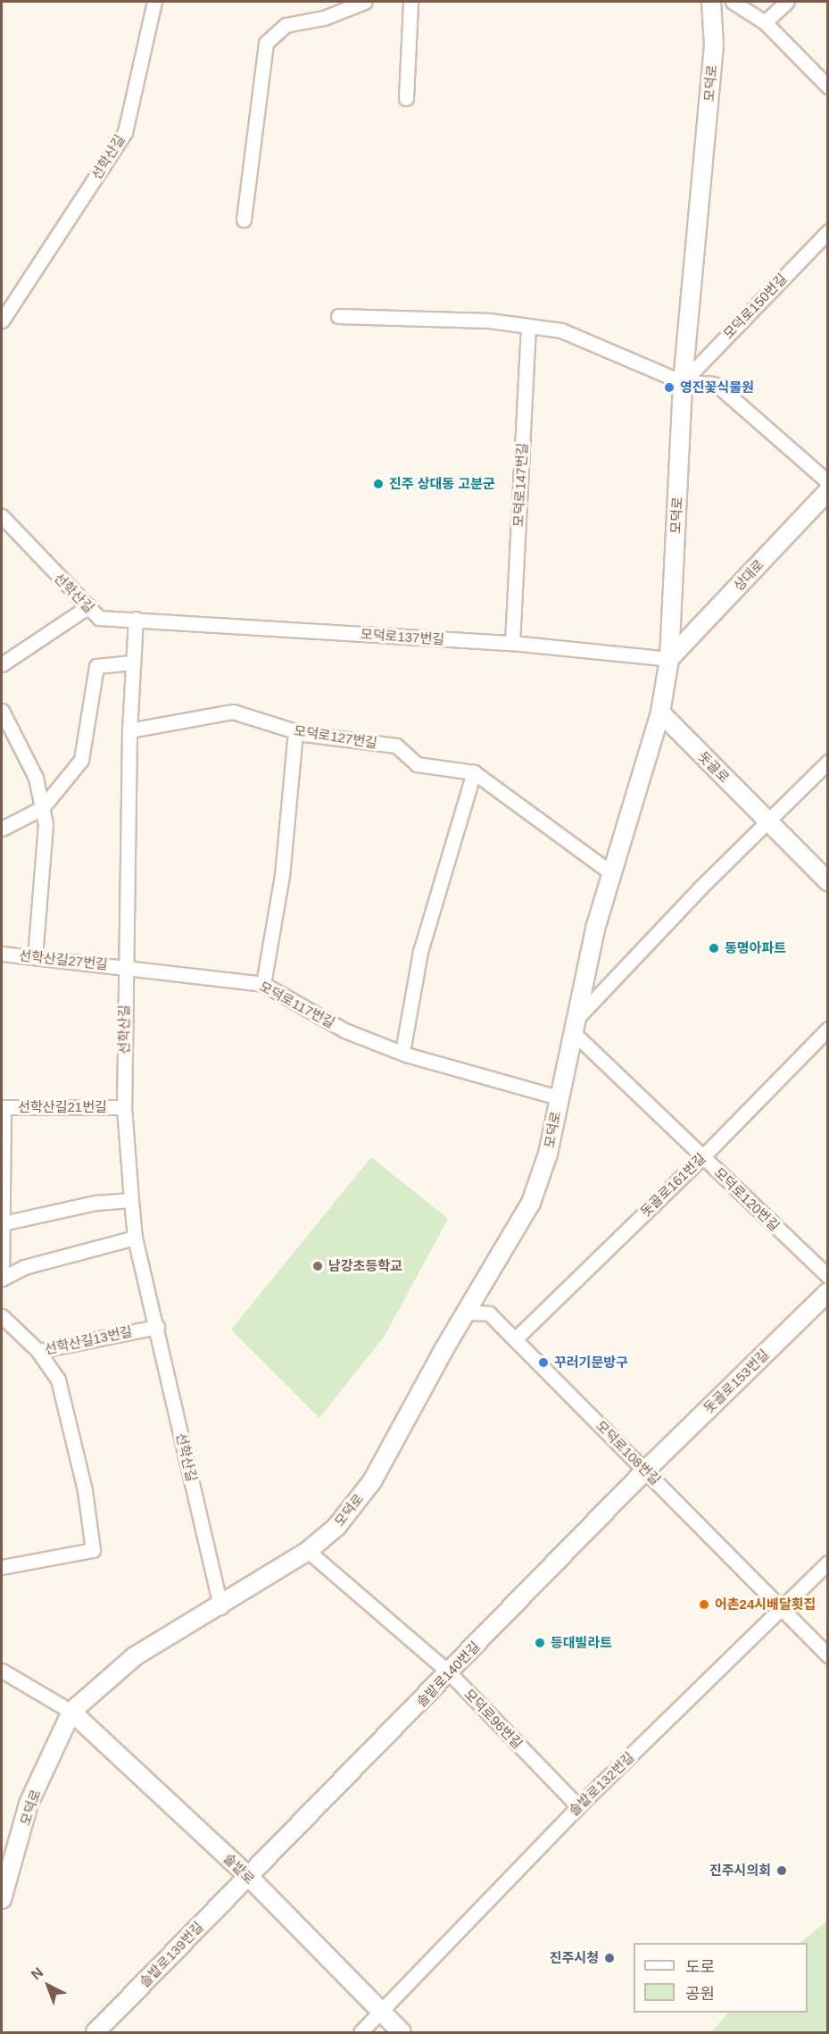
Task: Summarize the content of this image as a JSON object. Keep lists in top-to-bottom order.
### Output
{
  "streets": {
    "street": [
      "모덕로",
      "선학산길",
      "모덕로150번길",
      "모덕로147번길",
      "상대로",
      "모덕로137번길",
      "모덕로127번길",
      "돗골로",
      "선학산길27번길",
      "모덕로117번길",
      "선학산길21번길",
      "돗골로161번길",
      "모덕로120번길",
      "선학산길13번길",
      "돗골로153번길",
      "모덕로108번길",
      "솔밭로140번길",
      "모덕로96번길",
      "솔밭로132번길",
      "솔밭로",
      "솔밭로139번길"
    ]
  },
  "crossings": [
    ["모덕로", "선학산길"],
    ["모덕로", "모덕로150번길"],
    ["모덕로", "상대로"],
    ["모덕로", "모덕로137번길"],
    ["모덕로", "모덕로127번길"],
    ["모덕로", "돗골로"],
    ["모덕로", "모덕로117번길"],
    ["모덕로", "모덕로120번길"],
    ["모덕로", "모덕로108번길"],
    ["모덕로", "모덕로96번길"],
    ["모덕로", "솔밭로"],
    ["선학산길", "모덕로137번길"],
    ["선학산길", "모덕로127번길"],
    ["선학산길", "선학산길27번길"],
    ["선학산길", "모덕로117번길"],
    ["선학산길", "선학산길21번길"],
    ["선학산길", "선학산길13번길"],
    ["모덕로147번길", "모덕로137번길"],
    ["상대로", "모덕로137번길"],
    ["선학산길27번길", "모덕로117번길"],
    ["돗골로161번길", "모덕로120번길"],
    ["돗골로161번길", "모덕로108번길"],
    ["돗골로153번길", "모덕로108번길"],
    ["돗골로153번길", "솔밭로140번길"],
    ["모덕로108번길", "솔밭로140번길"],
    ["모덕로108번길", "솔밭로132번길"],
    ["솔밭로140번길", "모덕로96번길"],
    ["솔밭로140번길", "솔밭로"],
    ["솔밭로140번길", "솔밭로139번길"],
    ["모덕로96번길", "솔밭로132번길"],
    ["솔밭로132번길", "솔밭로"],
    ["솔밭로", "솔밭로139번길"]
  ],
  "places": [
    "영진꽃식물원",
    "진주 상대동 고분군",
    "동명아파트",
    "남강초등학교",
    "꾸러기문방구",
    "어촌24시배달횟집",
    "등대빌라트",
    "진주시의회",
    "진주시청"
  ],
  "legend": ["도로", "공원"],
  "north": "top left"
}
